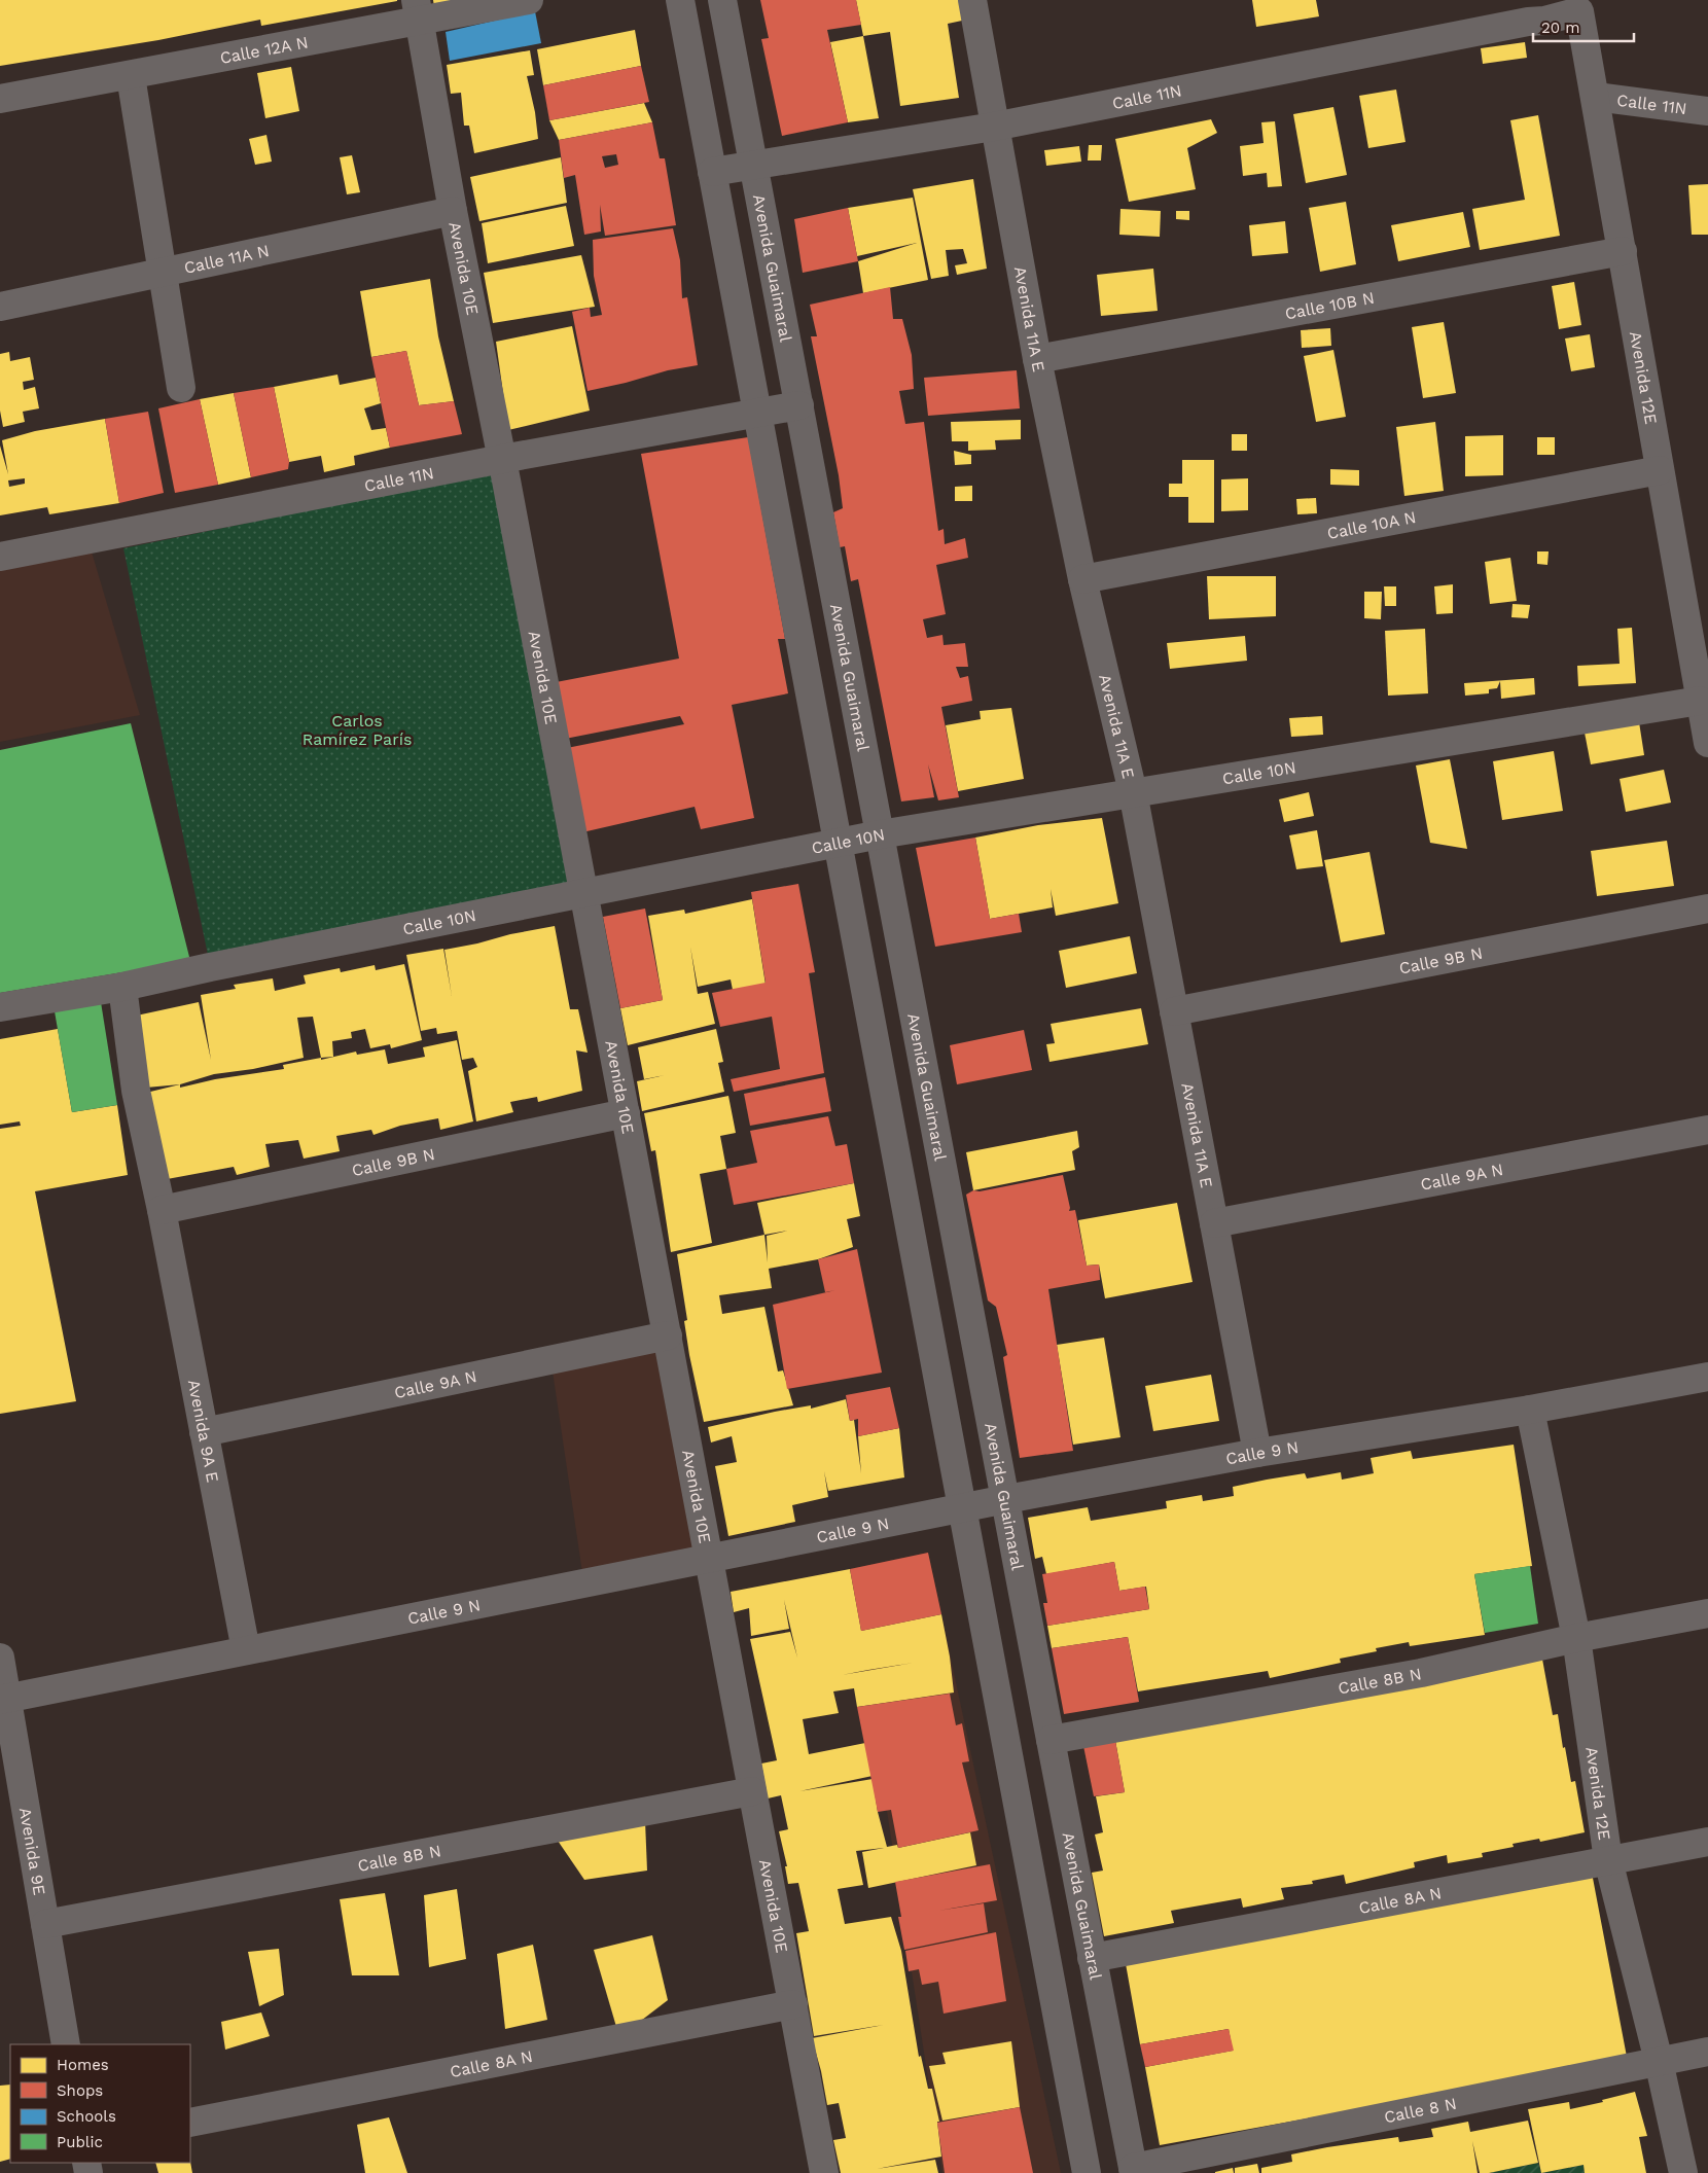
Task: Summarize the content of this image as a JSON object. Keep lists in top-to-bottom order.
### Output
{
  "streets": {
    "street": [
      "Calle 12A N",
      "Calle 11N",
      "Calle 11A N",
      "Avenida 10E",
      "Avenida Guaimaral",
      "Calle 10B N",
      "Avenida 11A E",
      "Avenida 12E",
      "Calle 10A N",
      "Calle 10N",
      "Calle 9B N",
      "Calle 9A N",
      "Avenida 9A E",
      "Calle 9 N",
      "Calle 8B N",
      "Avenida 9E",
      "Calle 8A N",
      "Calle 8 N"
    ]
  },
  "crossings": [
    ["Calle 12A N", "Avenida 10E"],
    ["Calle 11N", "Avenida 10E"],
    ["Calle 11N", "Avenida Guaimaral"],
    ["Calle 11N", "Avenida 11A E"],
    ["Calle 11N", "Avenida 12E"],
    ["Calle 11A N", "Avenida 10E"],
    ["Avenida 10E", "Calle 10N"],
    ["Avenida 10E", "Calle 9B N"],
    ["Avenida 10E", "Calle 9A N"],
    ["Avenida 10E", "Calle 9 N"],
    ["Avenida 10E", "Calle 8B N"],
    ["Avenida 10E", "Calle 8A N"],
    ["Avenida Guaimaral", "Calle 10N"],
    ["Avenida Guaimaral", "Calle 9 N"],
    ["Avenida Guaimaral", "Calle 8B N"],
    ["Avenida Guaimaral", "Calle 8A N"],
    ["Avenida Guaimaral", "Calle 8 N"],
    ["Calle 10B N", "Avenida 11A E"],
    ["Calle 10B N", "Avenida 12E"],
    ["Avenida 11A E", "Calle 10A N"],
    ["Avenida 11A E", "Calle 10N"],
    ["Avenida 11A E", "Calle 9B N"],
    ["Avenida 11A E", "Calle 9A N"],
    ["Avenida 11A E", "Calle 9 N"],
    ["Avenida 12E", "Calle 10A N"],
    ["Avenida 12E", "Calle 10N"],
    ["Avenida 12E", "Calle 9 N"],
    ["Avenida 12E", "Calle 8B N"],
    ["Avenida 12E", "Calle 8A N"],
    ["Avenida 12E", "Calle 8 N"],
    ["Calle 10N", "Avenida 9A E"],
    ["Calle 9B N", "Avenida 9A E"],
    ["Calle 9A N", "Avenida 9A E"],
    ["Avenida 9A E", "Calle 9 N"],
    ["Calle 9 N", "Avenida 9E"],
    ["Calle 8B N", "Avenida 9E"]
  ],
  "parks": ["Carlos Ramírez París"],
  "legend": [
    "Homes",
    "Shops",
    "Schools",
    "Public"
  ],
  "scale_bar": "20 m"
}
